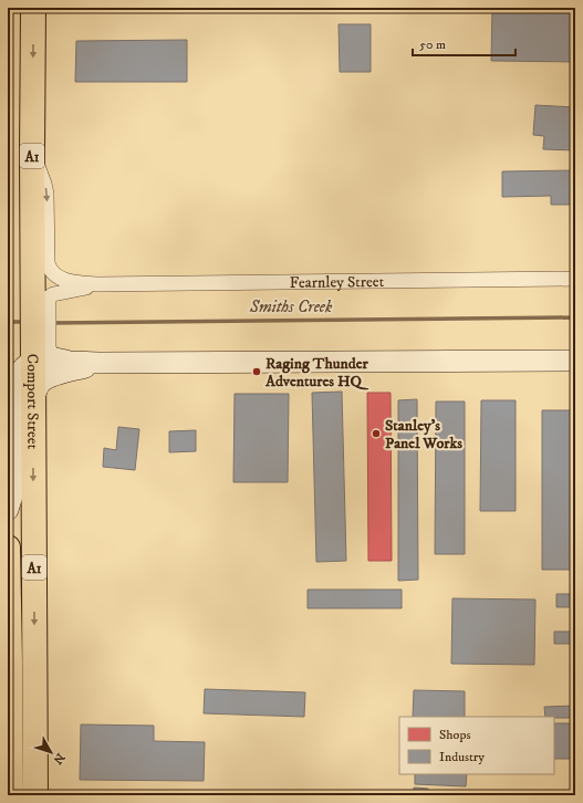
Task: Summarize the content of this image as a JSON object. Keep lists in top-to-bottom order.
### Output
{
  "streets": {
    "highway": ["A1", "Comport Street"],
    "street": ["Fearnley Street"]
  },
  "crossings": [
    ["Fearnley Street", "Comport Street"]
  ],
  "water": ["Smiths Creek"],
  "places": ["Raging Thunder Adventures HQ", "Stanley's Panel Works"],
  "legend": ["Shops", "Industry"],
  "scale_bar": "50 m",
  "north": "bottom right"
}
